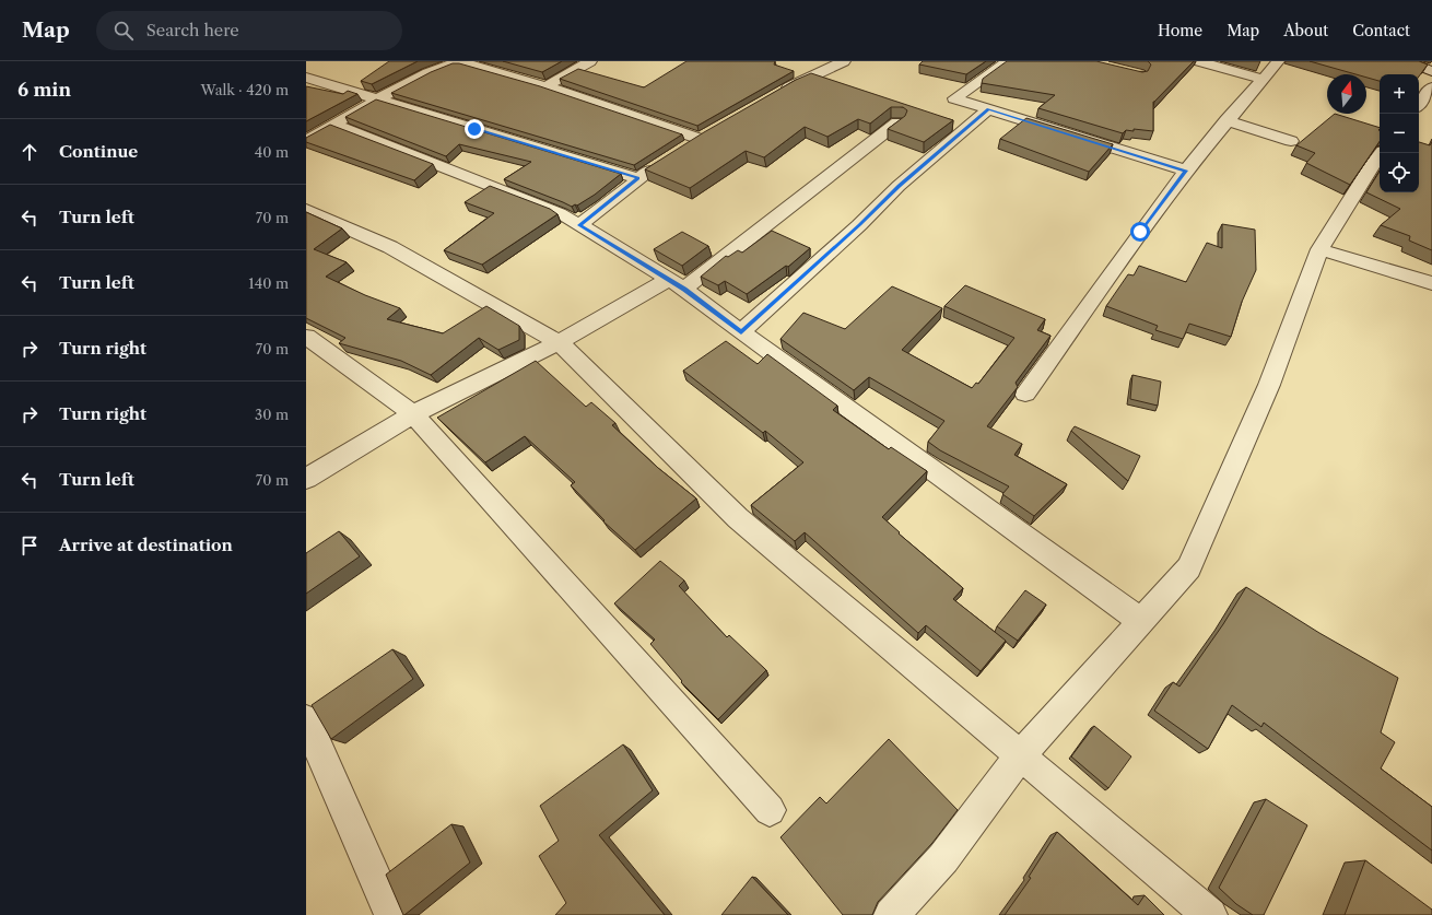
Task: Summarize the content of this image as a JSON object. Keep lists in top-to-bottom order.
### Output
{
  "north": "top",
  "page": {
    "header": "Map",
    "search": "Search here",
    "nav": [
      "Home",
      "Map",
      "About",
      "Contact"
    ],
    "heading": ["6 min", "Walk · 420 m"],
    "map_buttons": ["+", "−"],
    "list": [
      ["Continue", "40 m"],
      ["Turn left", "70 m"],
      ["Turn left", "140 m"],
      ["Turn right", "70 m"],
      ["Turn right", "30 m"],
      ["Turn left", "70 m"],
      "Arrive at destination"
    ]
  }
}
